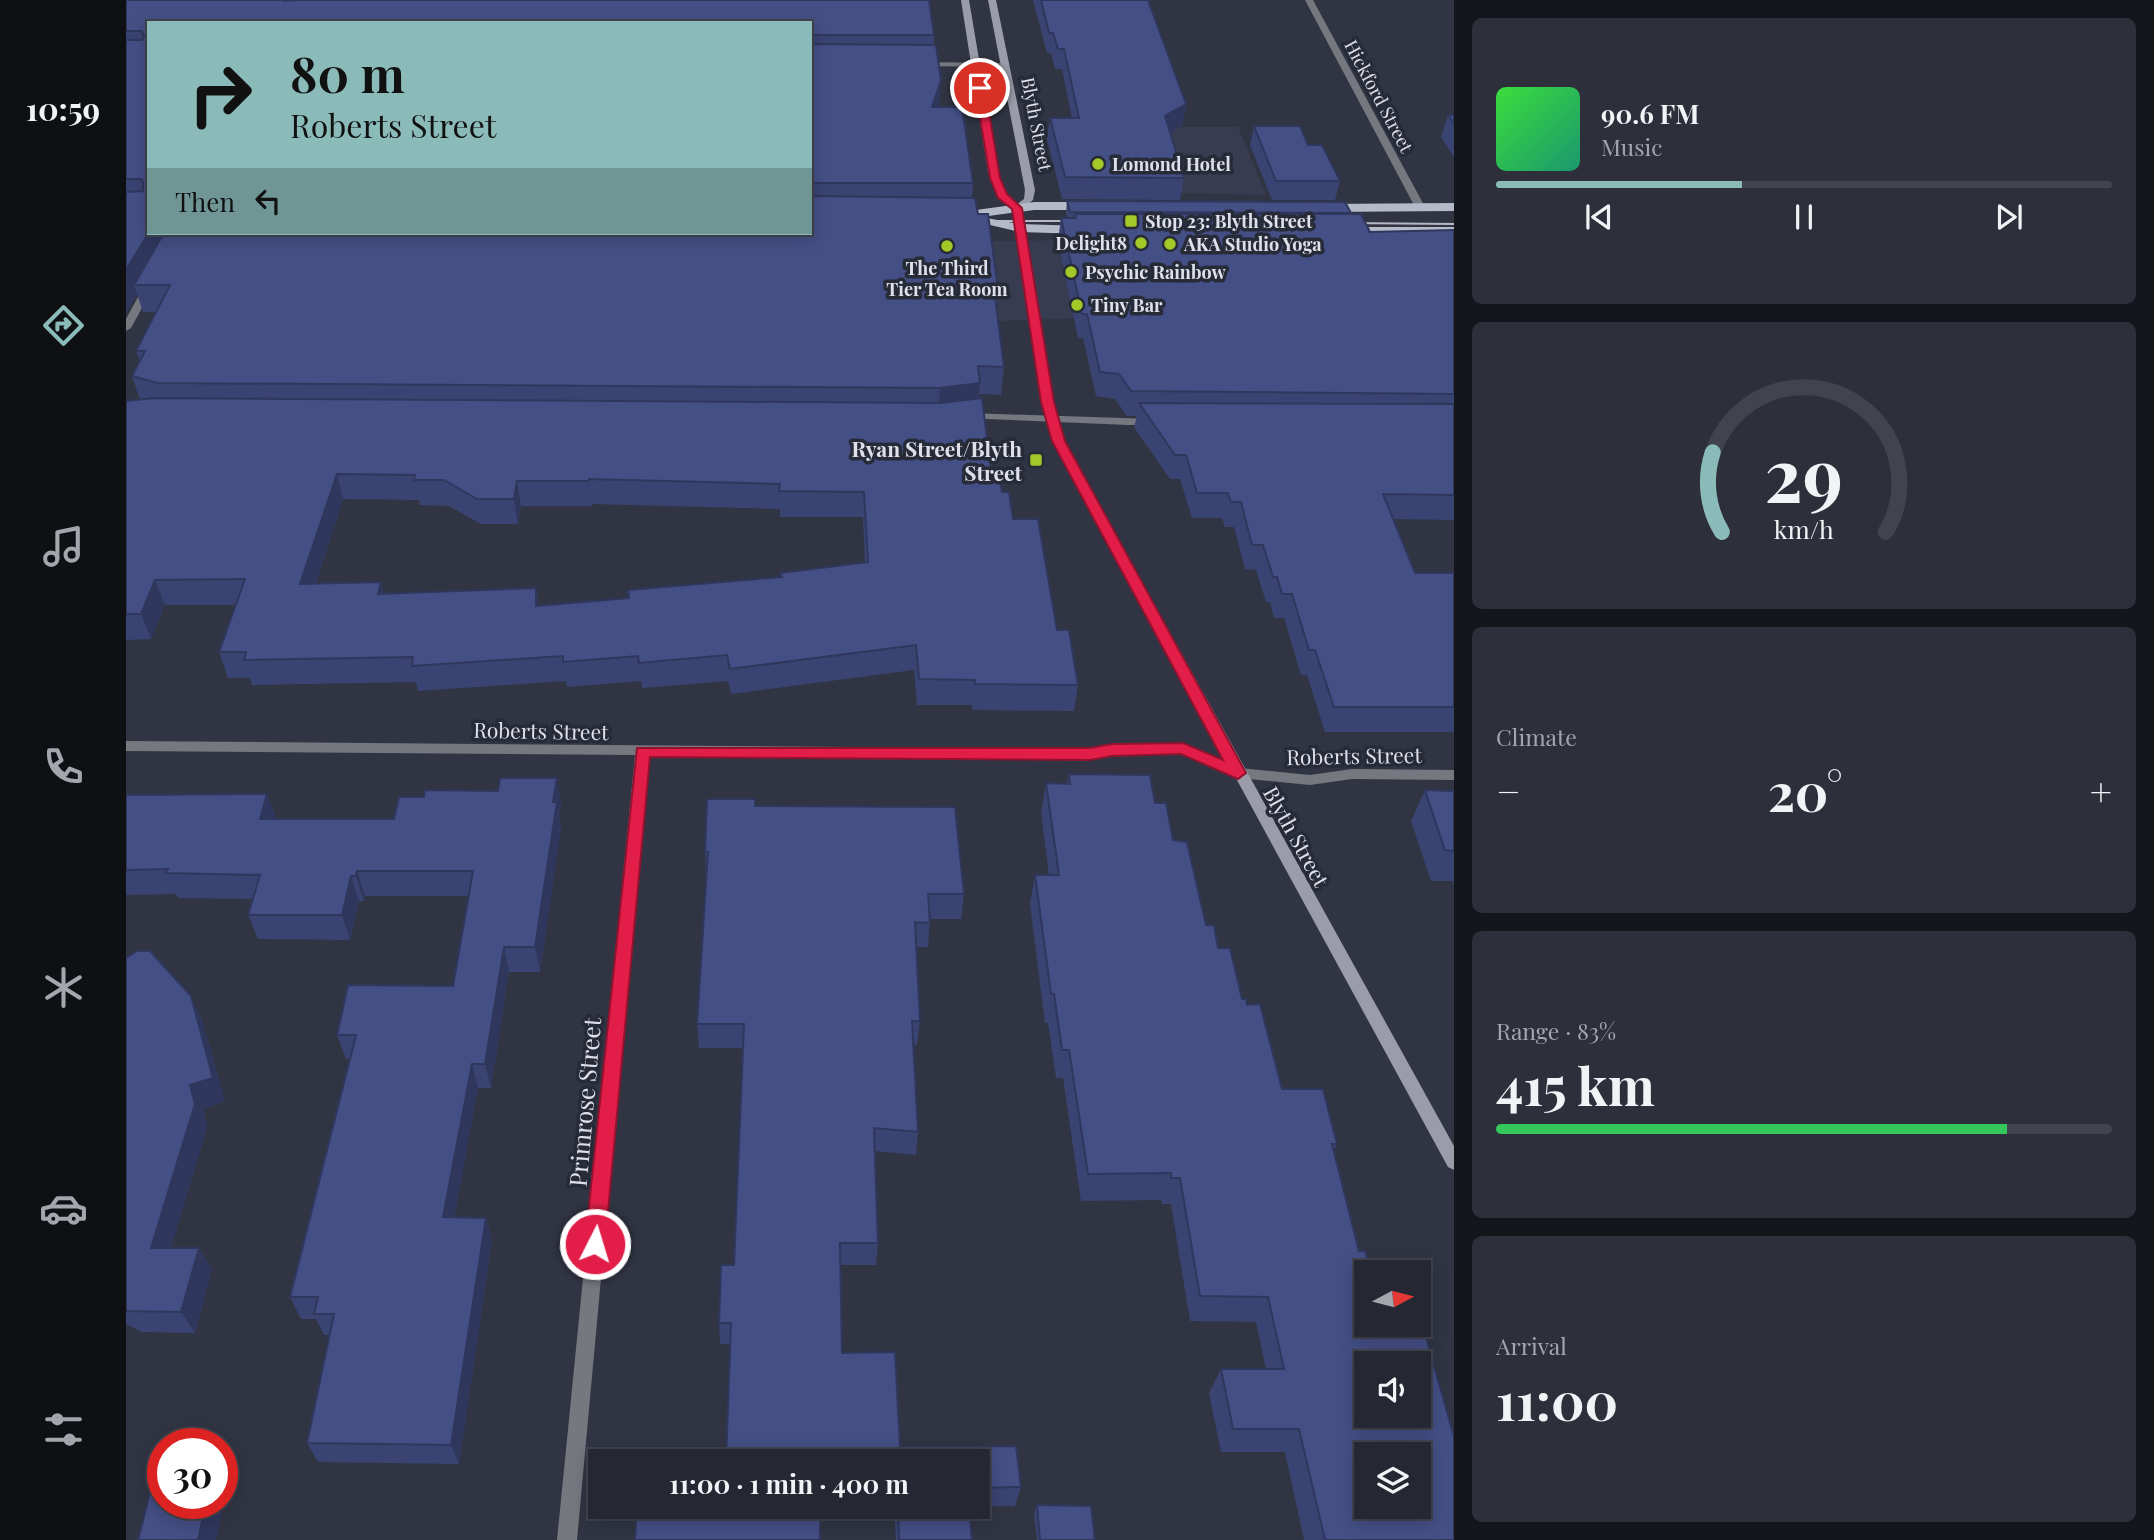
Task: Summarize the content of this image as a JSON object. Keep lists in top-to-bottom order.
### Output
{
  "streets": {
    "street": [
      "Hickford Street",
      "Blyth Street",
      "Roberts Street",
      "Primrose Street"
    ]
  },
  "crossings": [
    ["Blyth Street", "Roberts Street"],
    ["Roberts Street", "Primrose Street"]
  ],
  "places": {
    "other": [
      "Lomond Hotel",
      "Delight8",
      "AKA Studio Yoga",
      "The Third Tier Tea Room",
      "Psychic Rainbow",
      "Tiny Bar"
    ],
    "transit": ["Stop 23: Blyth Street", "Ryan Street/Blyth Street"]
  },
  "north": "right",
  "page": {
    "tabs": "10:59",
    "turn": ["80 m", "Roberts Street"],
    "song": ["90.6 FM", "Music"],
    "then": "Then",
    "tile": [
      "Climate",
      ["Range · 83%", "415 km"],
      ["Arrival", "11:00"]
    ],
    "heat": ["−", "20°", "+"],
    "limit": "30",
    "trip": "11:00 · 1 min · 400 m",
    "gauge": ["29", "km/h"]
  }
}
